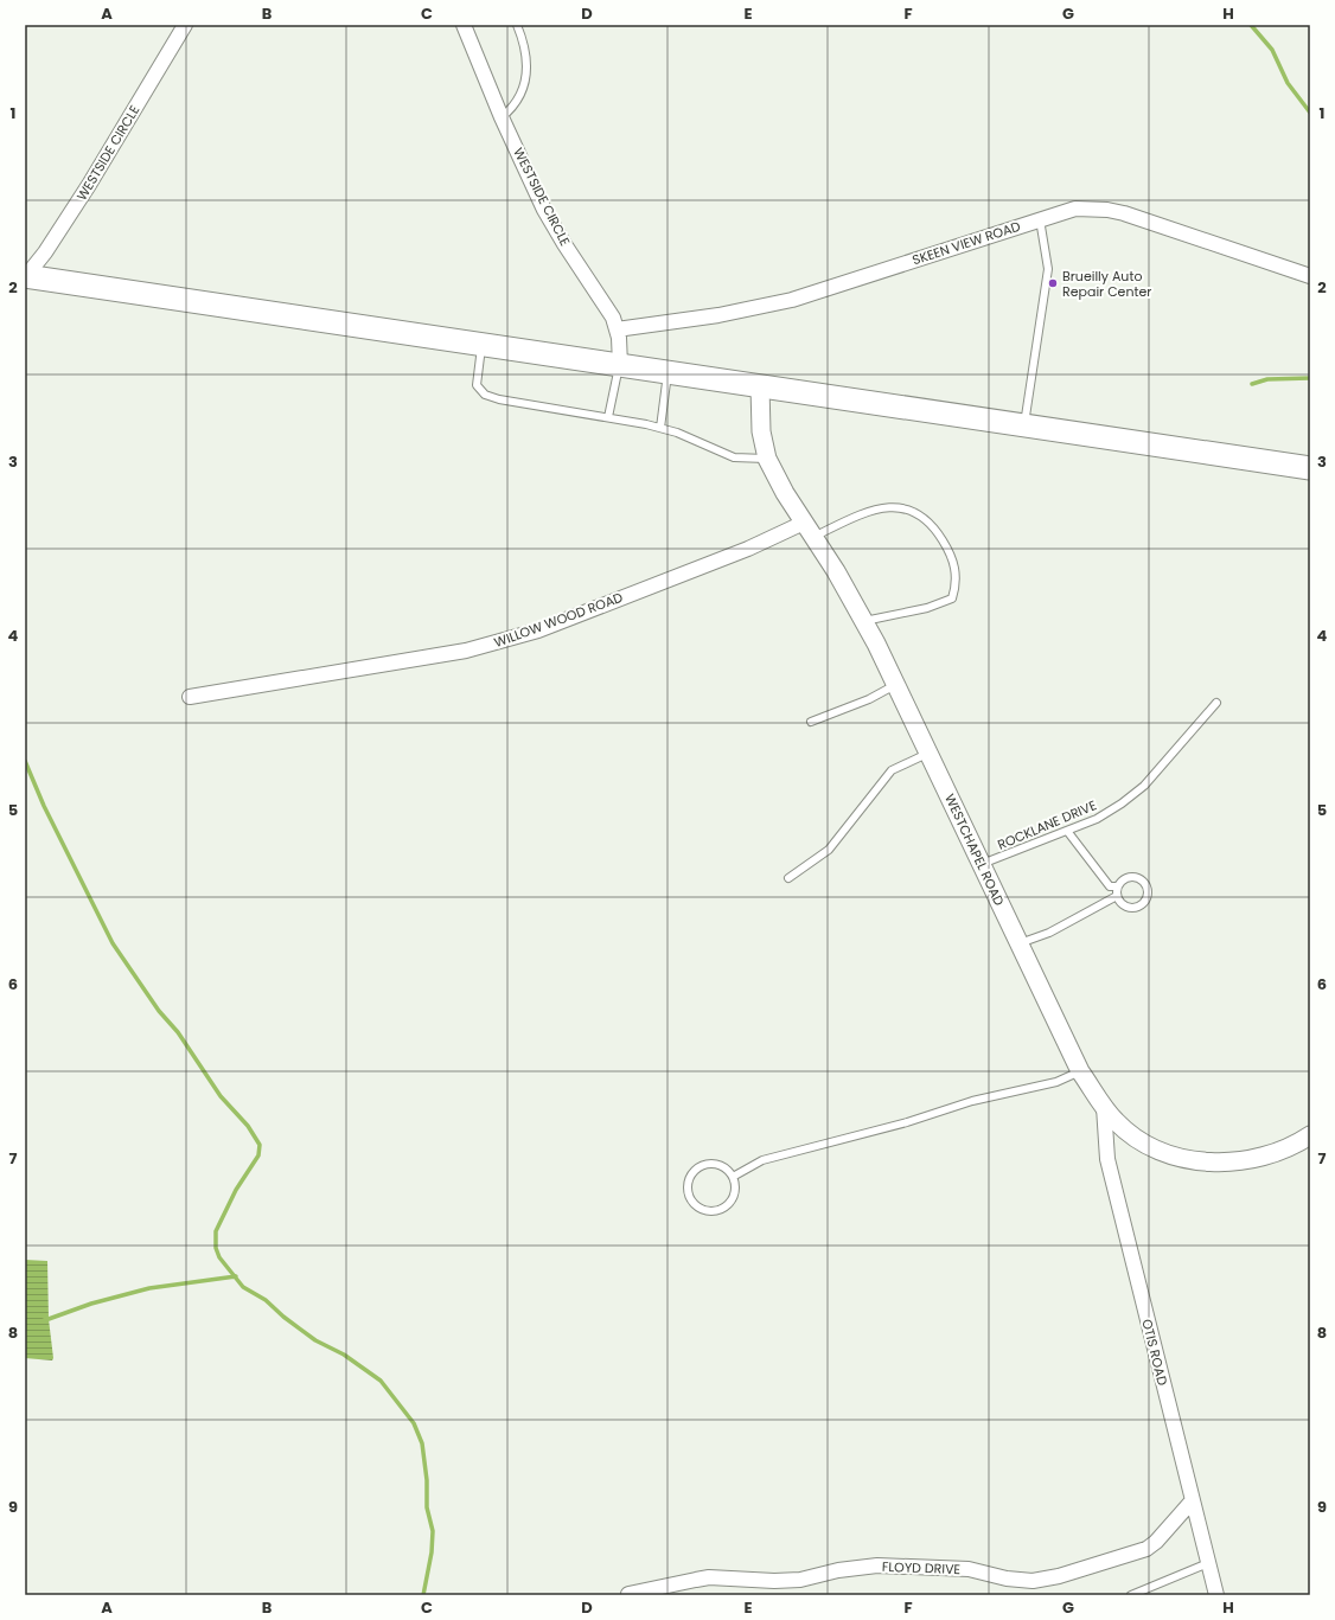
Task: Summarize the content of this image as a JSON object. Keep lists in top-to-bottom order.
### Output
{
  "streets": {
    "street": [
      "WESTSIDE CIRCLE",
      "SKEEN VIEW ROAD",
      "WILLOW WOOD ROAD",
      "WESTCHAPEL ROAD",
      "OTIS ROAD",
      "FLOYD DRIVE"
    ],
    "lane": ["ROCKLANE DRIVE"]
  },
  "crossings": [
    ["WESTSIDE CIRCLE", "SKEEN VIEW ROAD"],
    ["WILLOW WOOD ROAD", "WESTCHAPEL ROAD"],
    ["ROCKLANE DRIVE", "WESTCHAPEL ROAD"],
    ["WESTCHAPEL ROAD", "OTIS ROAD"],
    ["OTIS ROAD", "FLOYD DRIVE"]
  ],
  "places": ["Brueilly Auto Repair Center"],
  "grid": {
    "columns": [
      "A",
      "B",
      "C",
      "D",
      "E",
      "F",
      "G",
      "H"
    ],
    "rows": [
      "1",
      "2",
      "3",
      "4",
      "5",
      "6",
      "7",
      "8",
      "9"
    ]
  }
}
